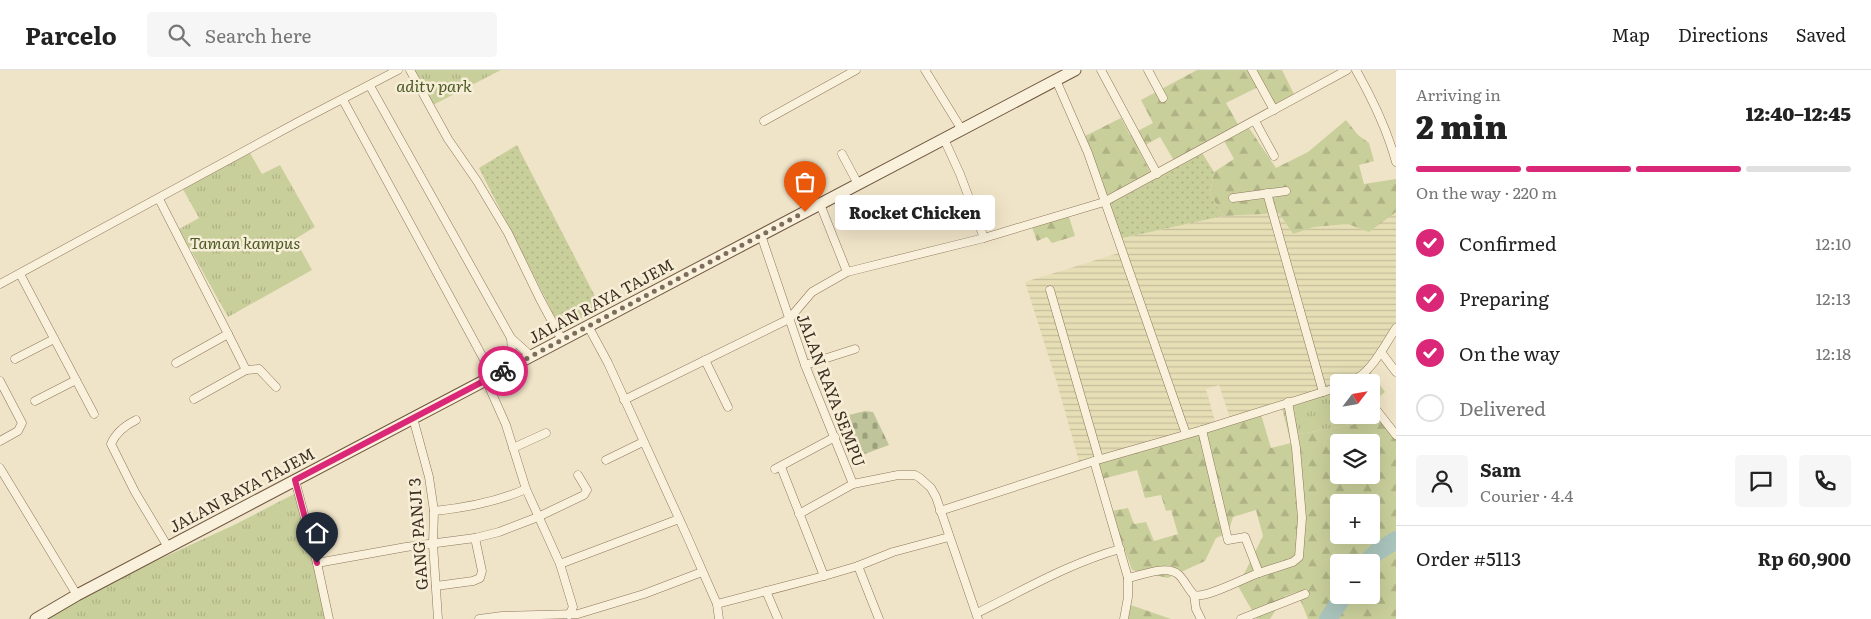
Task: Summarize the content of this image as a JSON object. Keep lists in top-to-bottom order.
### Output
{
  "streets": {
    "main road": ["JALAN RAYA TAJEM"],
    "street": ["JALAN RAYA SEMPU", "GANG PANJI 3"]
  },
  "crossings": [
    ["JALAN RAYA TAJEM", "JALAN RAYA SEMPU"],
    ["JALAN RAYA TAJEM", "GANG PANJI 3"]
  ],
  "parks": ["aditv park", "Taman kampus"],
  "places": ["Rocket Chicken"],
  "north": "top right",
  "page": {
    "header": "Parcelo",
    "search": "Search here",
    "nav": ["Map", "Directions", "Saved"],
    "heading": ["2 min", "Arriving in", "12:40–12:45"],
    "panel": [
      "Sam",
      "Courier · 4.4",
      "Order #5113",
      "Rp 60,900"
    ],
    "bar": "On the way · 220 m",
    "bubble": "Rocket Chicken",
    "list": [
      ["Confirmed", "12:10"],
      ["Preparing", "12:13"],
      ["On the way", "12:18"],
      "Delivered"
    ],
    "map_buttons": ["+", "−"]
  }
}
